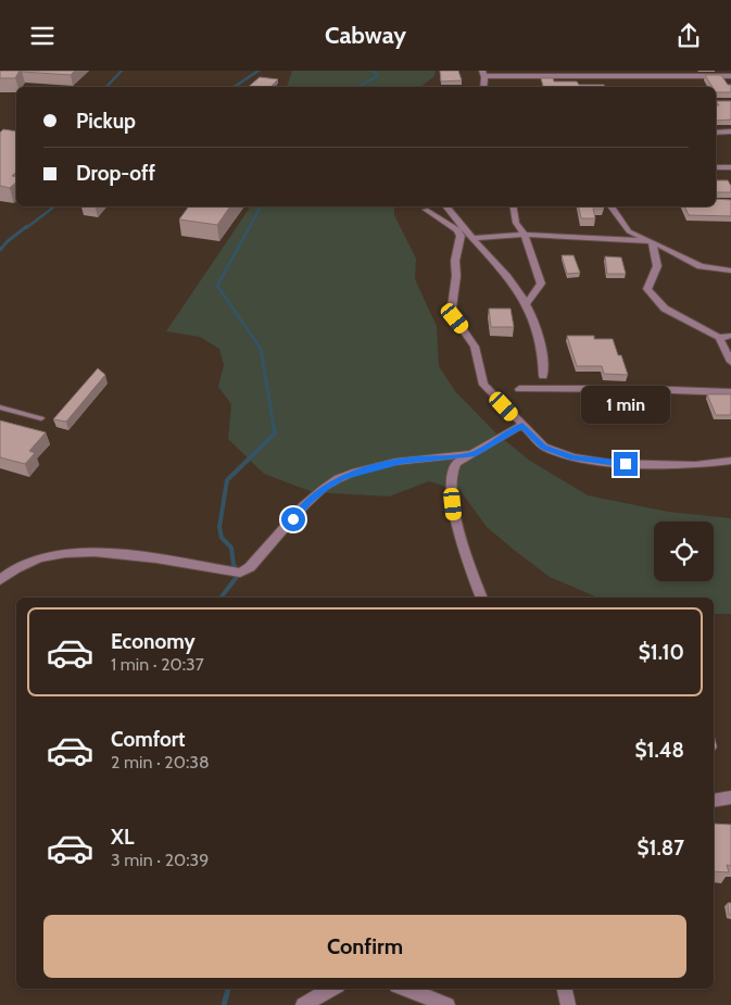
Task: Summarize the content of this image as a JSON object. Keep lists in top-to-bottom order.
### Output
{
  "page": {
    "header": "Cabway",
    "banner": ["Pickup", "Drop-off"],
    "bubble": "1 min",
    "list": [
      {
        "name": "Economy",
        "note": "1 min · 20:37",
        "value": "$1.10"
      },
      {
        "name": "Comfort",
        "note": "2 min · 20:38",
        "value": "$1.48"
      },
      {
        "name": "XL",
        "note": "3 min · 20:39",
        "value": "$1.87"
      }
    ],
    "buttons": "Confirm"
  }
}
